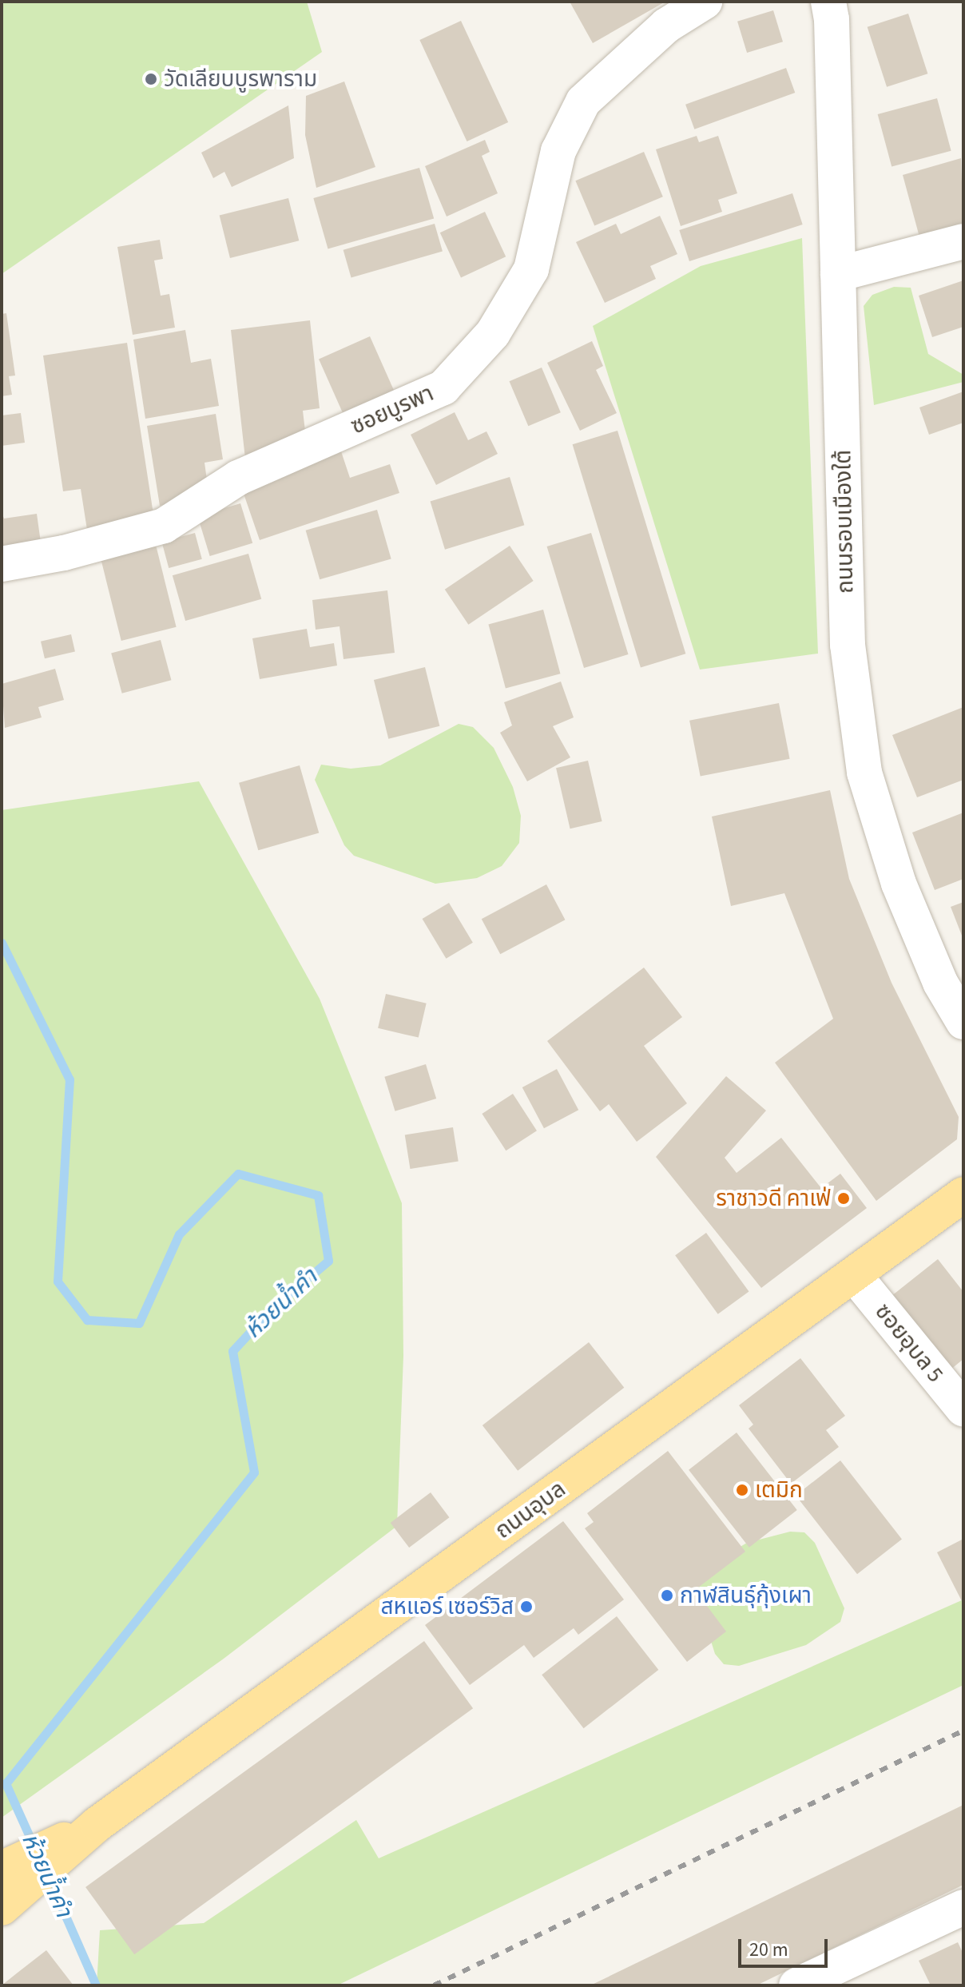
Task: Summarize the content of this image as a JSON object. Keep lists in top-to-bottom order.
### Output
{
  "streets": {
    "main road": ["ถนนอุบล"],
    "street": ["ซอยบูรพา", "ถนนรอบเมืองใต้", "ซอยอุบล 5"]
  },
  "crossings": [
    ["ซอยอุบล 5", "ถนนอุบล"]
  ],
  "water": ["ห้วยน้ำคำ"],
  "places": [
    "วัดเลียบบูรพาราม",
    "ราชาวดี คาเฟ่",
    "เตมิก",
    "กาฬสินธุ์กุ้งเผา",
    "สหแอร์ เซอร์วิส"
  ],
  "scale_bar": "20 m"
}
